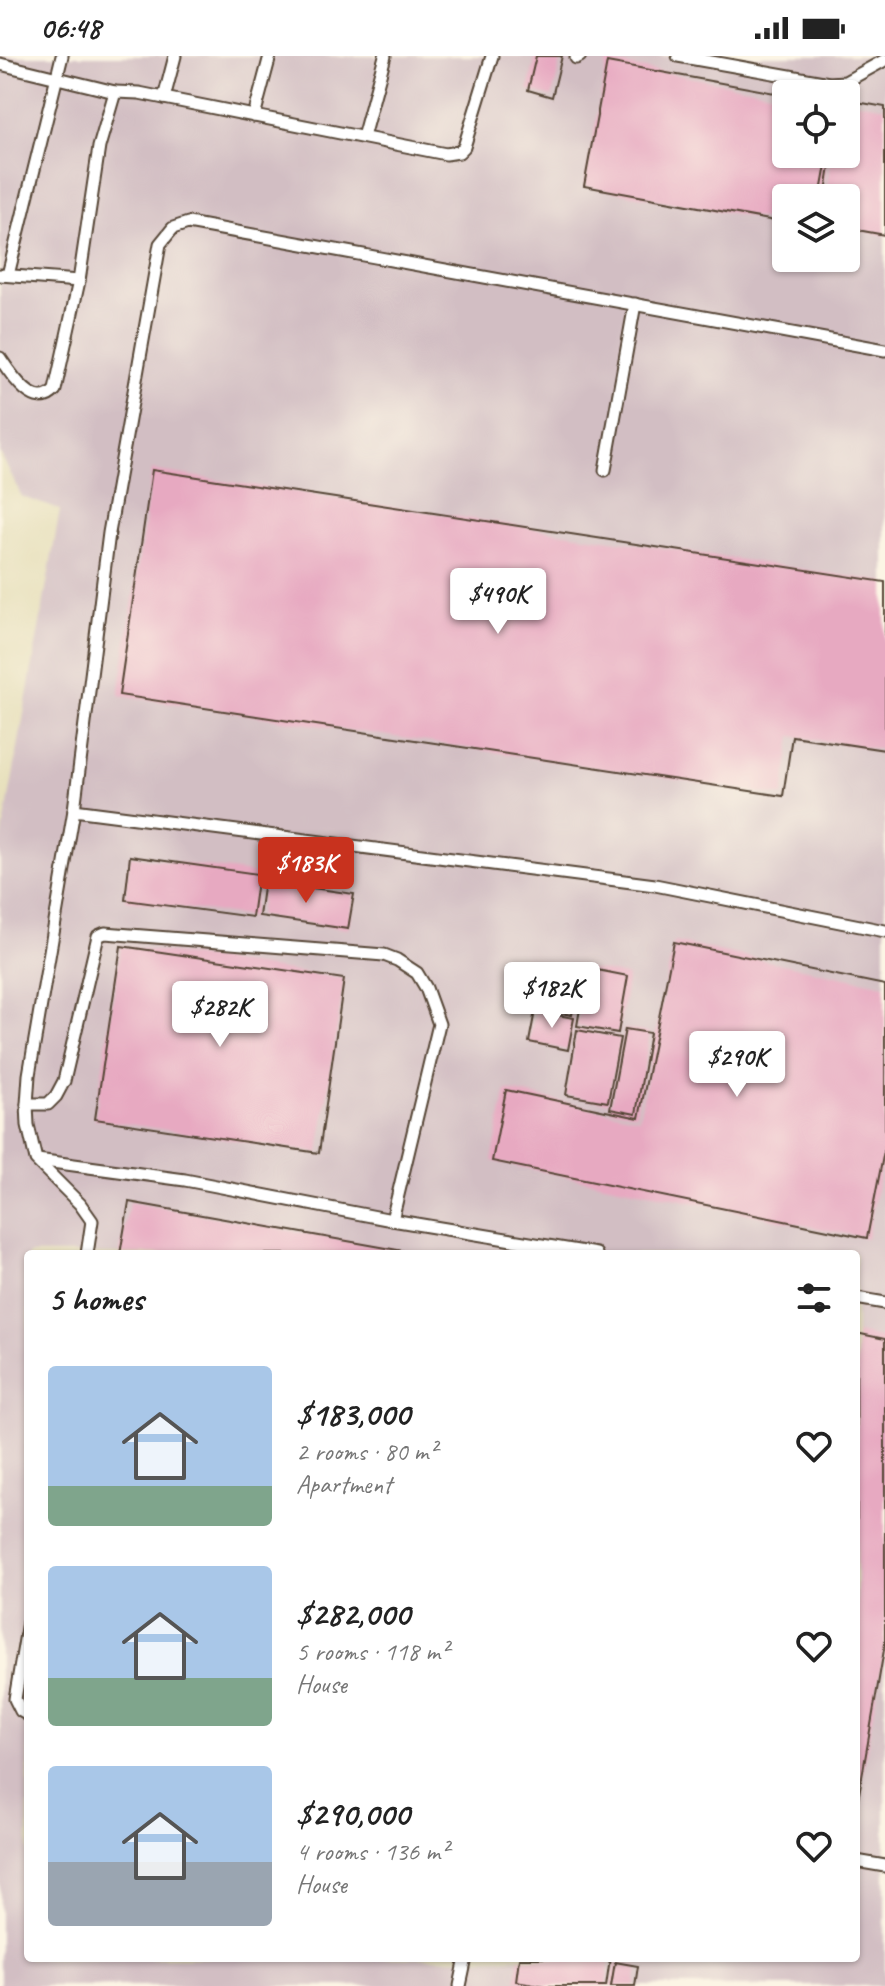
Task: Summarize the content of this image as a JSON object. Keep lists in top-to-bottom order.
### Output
{
  "page": {
    "status": "06:48",
    "price": [
      "$490K",
      "$183K",
      "$182K",
      "$282K",
      "$290K"
    ],
    "heading": "5 homes",
    "list": [
      {
        "name": "$183,000",
        "note": "2 rooms · 80 m² · Apartment"
      },
      {
        "name": "$282,000",
        "note": "5 rooms · 118 m² · House"
      },
      {
        "name": "$290,000",
        "note": "4 rooms · 136 m² · House"
      }
    ]
  }
}
